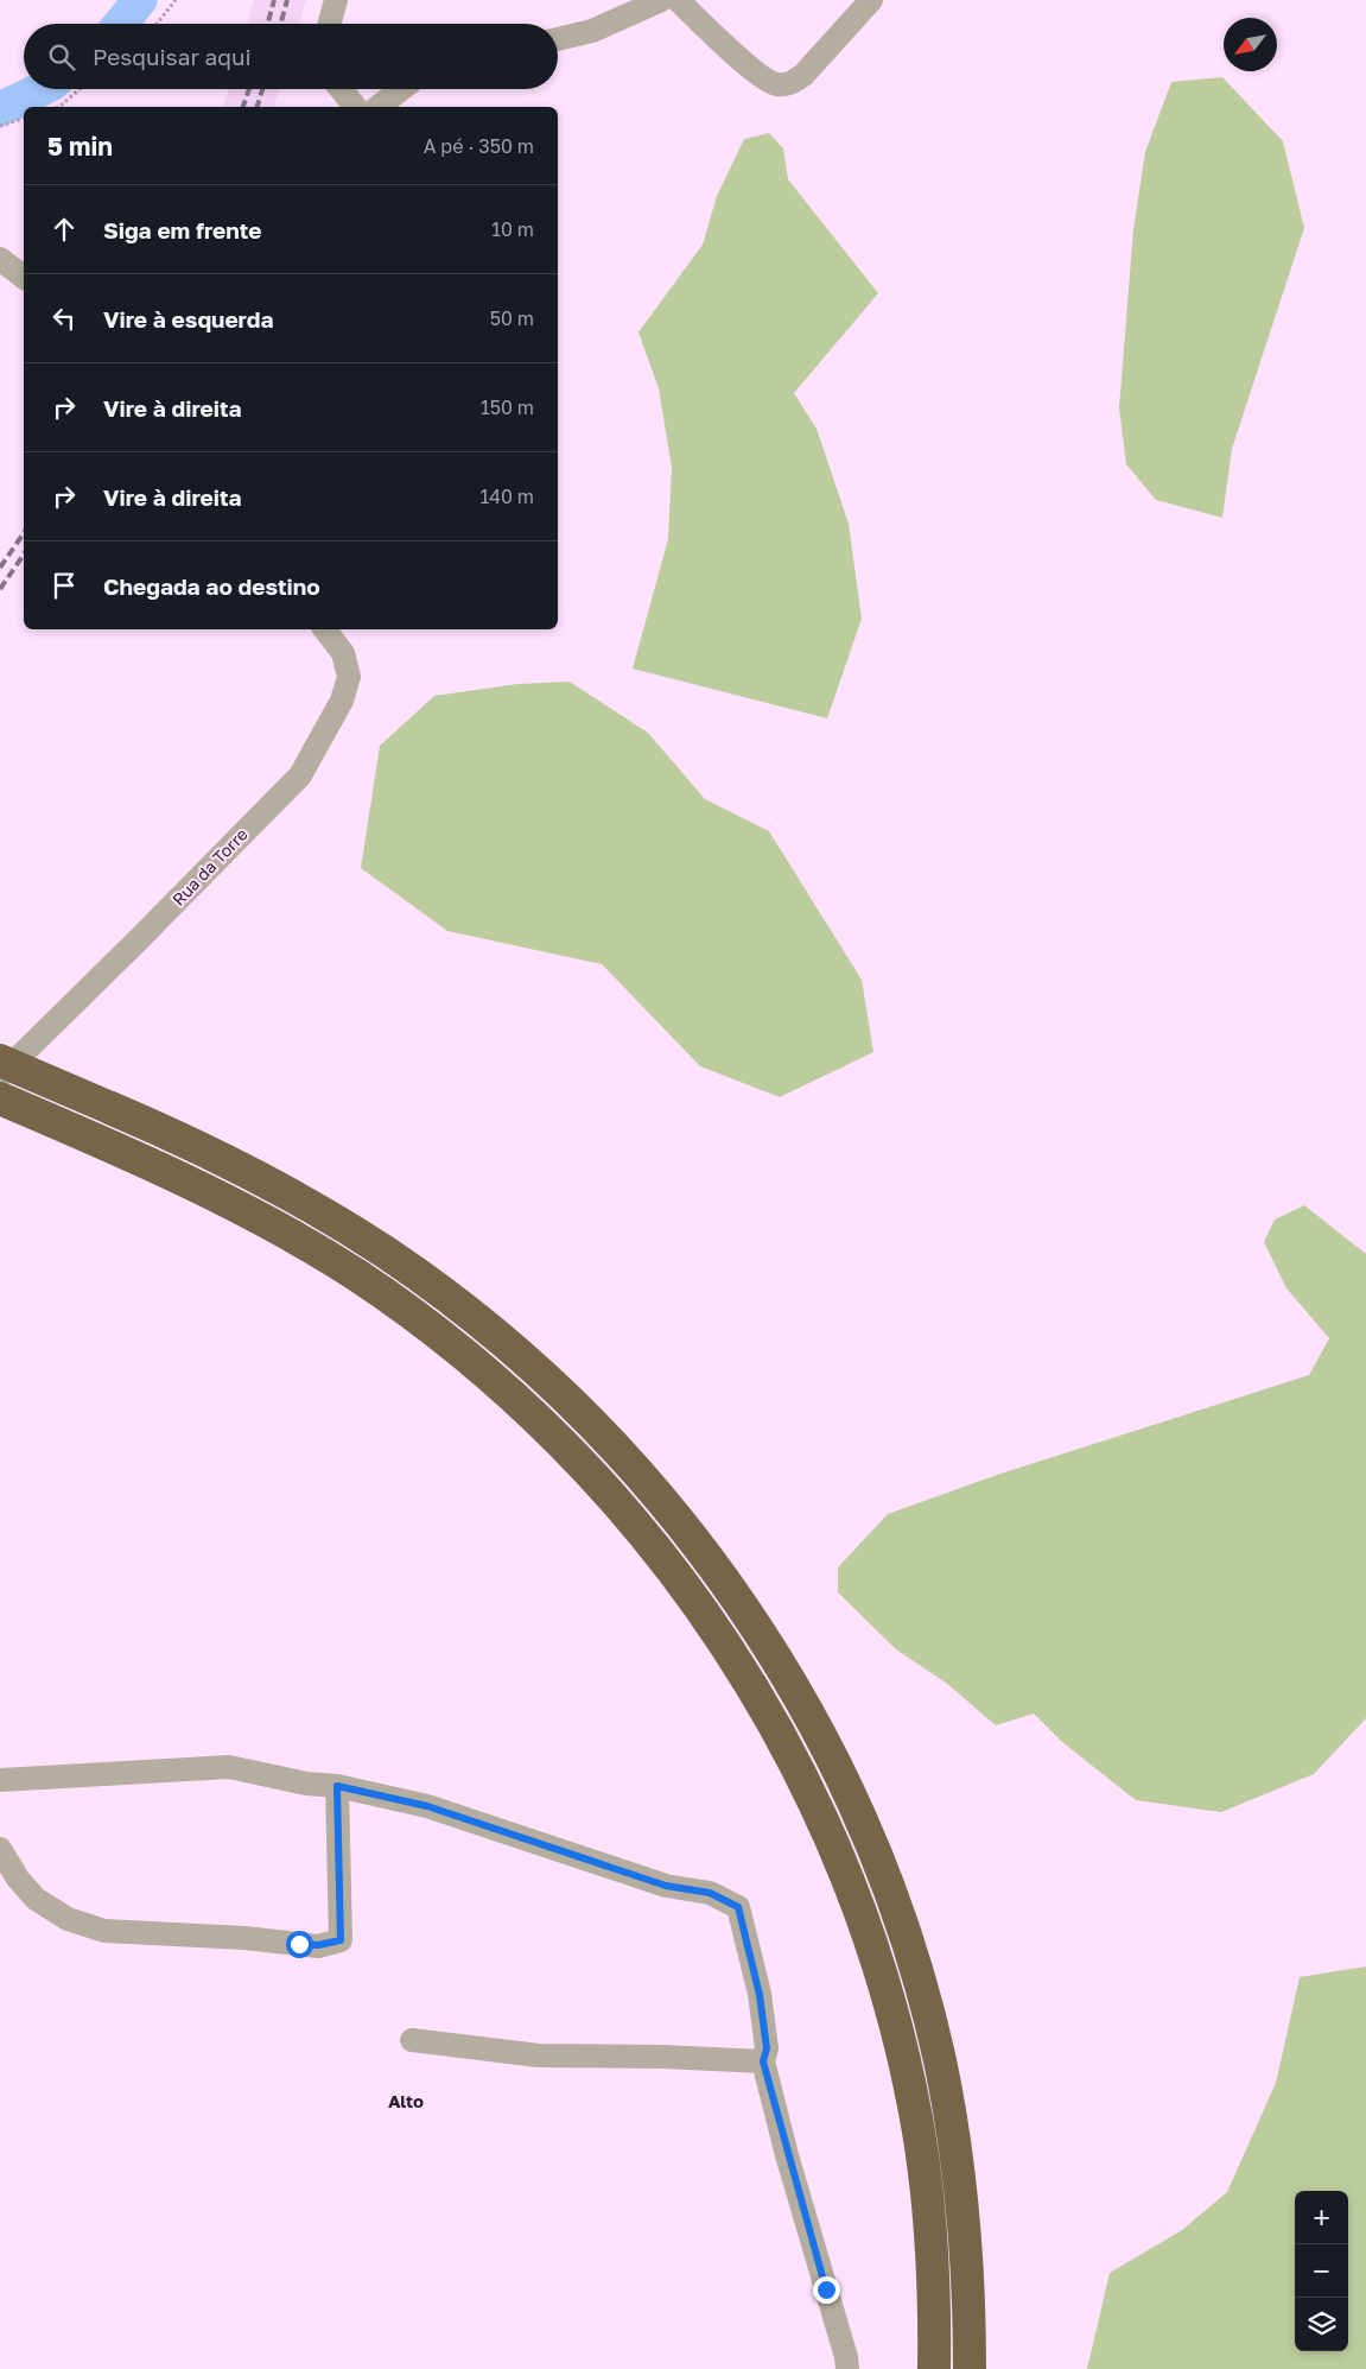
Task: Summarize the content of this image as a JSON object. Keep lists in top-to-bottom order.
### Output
{
  "streets": {
    "street": ["Rua da Torre"]
  },
  "districts": ["Alto"],
  "north": "bottom left",
  "page": {
    "search": "Pesquisar aqui",
    "heading": ["5 min", "A pé · 350 m"],
    "list": [
      ["Siga em frente", "10 m"],
      ["Vire à esquerda", "50 m"],
      ["Vire à direita", "150 m"],
      ["Vire à direita", "140 m"],
      "Chegada ao destino"
    ],
    "map_buttons": ["+", "−"]
  }
}
